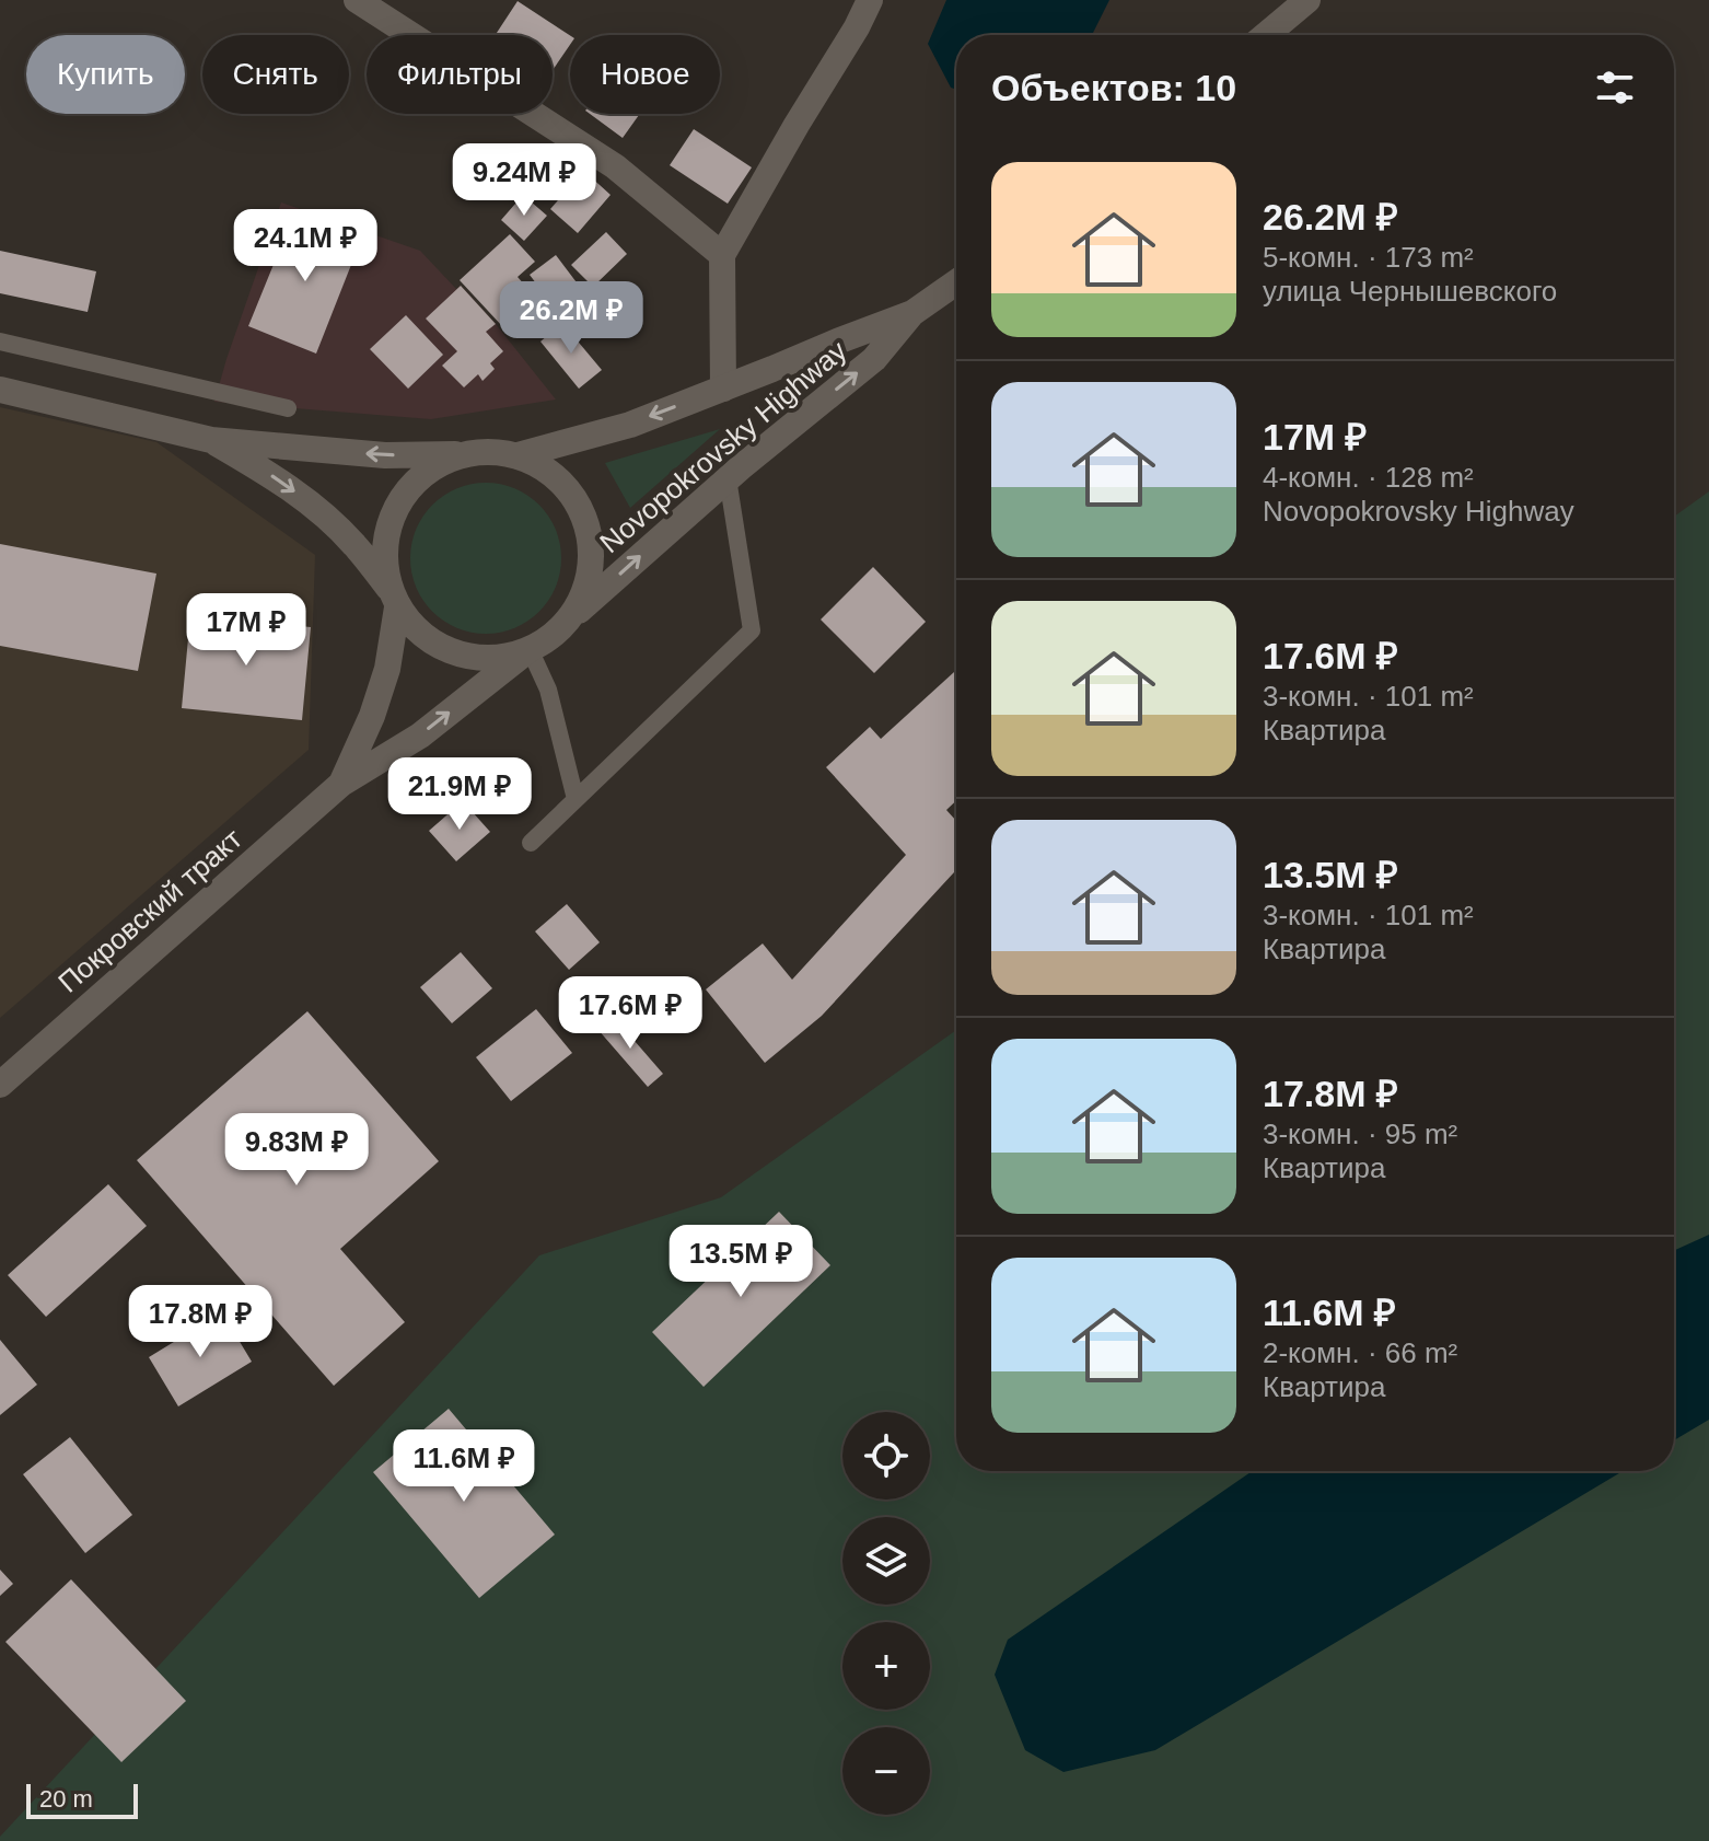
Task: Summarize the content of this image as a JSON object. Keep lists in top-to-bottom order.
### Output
{
  "streets": {
    "main road": ["Novopokrovsky Highway", "Покровский тракт"]
  },
  "scale_bar": "20 m",
  "page": {
    "chip": [
      "Купить",
      "Снять",
      "Фильтры",
      "Новое"
    ],
    "heading": "Объектов: 10",
    "list": [
      {
        "name": "26.2M ₽",
        "note": "5-комн. · 173 m² · улица Чернышевского"
      },
      {
        "name": "17M ₽",
        "note": "4-комн. · 128 m² · Novopokrovsky Highway"
      },
      {
        "name": "17.6M ₽",
        "note": "3-комн. · 101 m² · Квартира"
      },
      {
        "name": "13.5M ₽",
        "note": "3-комн. · 101 m² · Квартира"
      },
      {
        "name": "17.8M ₽",
        "note": "3-комн. · 95 m² · Квартира"
      },
      {
        "name": "11.6M ₽",
        "note": "2-комн. · 66 m² · Квартира"
      }
    ],
    "price": [
      "9.24M ₽",
      "24.1M ₽",
      "26.2M ₽",
      "17M ₽",
      "21.9M ₽",
      "17.6M ₽",
      "9.83M ₽",
      "13.5M ₽",
      "17.8M ₽",
      "11.6M ₽"
    ],
    "map_buttons": ["+", "−"],
    "scale": "20 m"
  }
}
